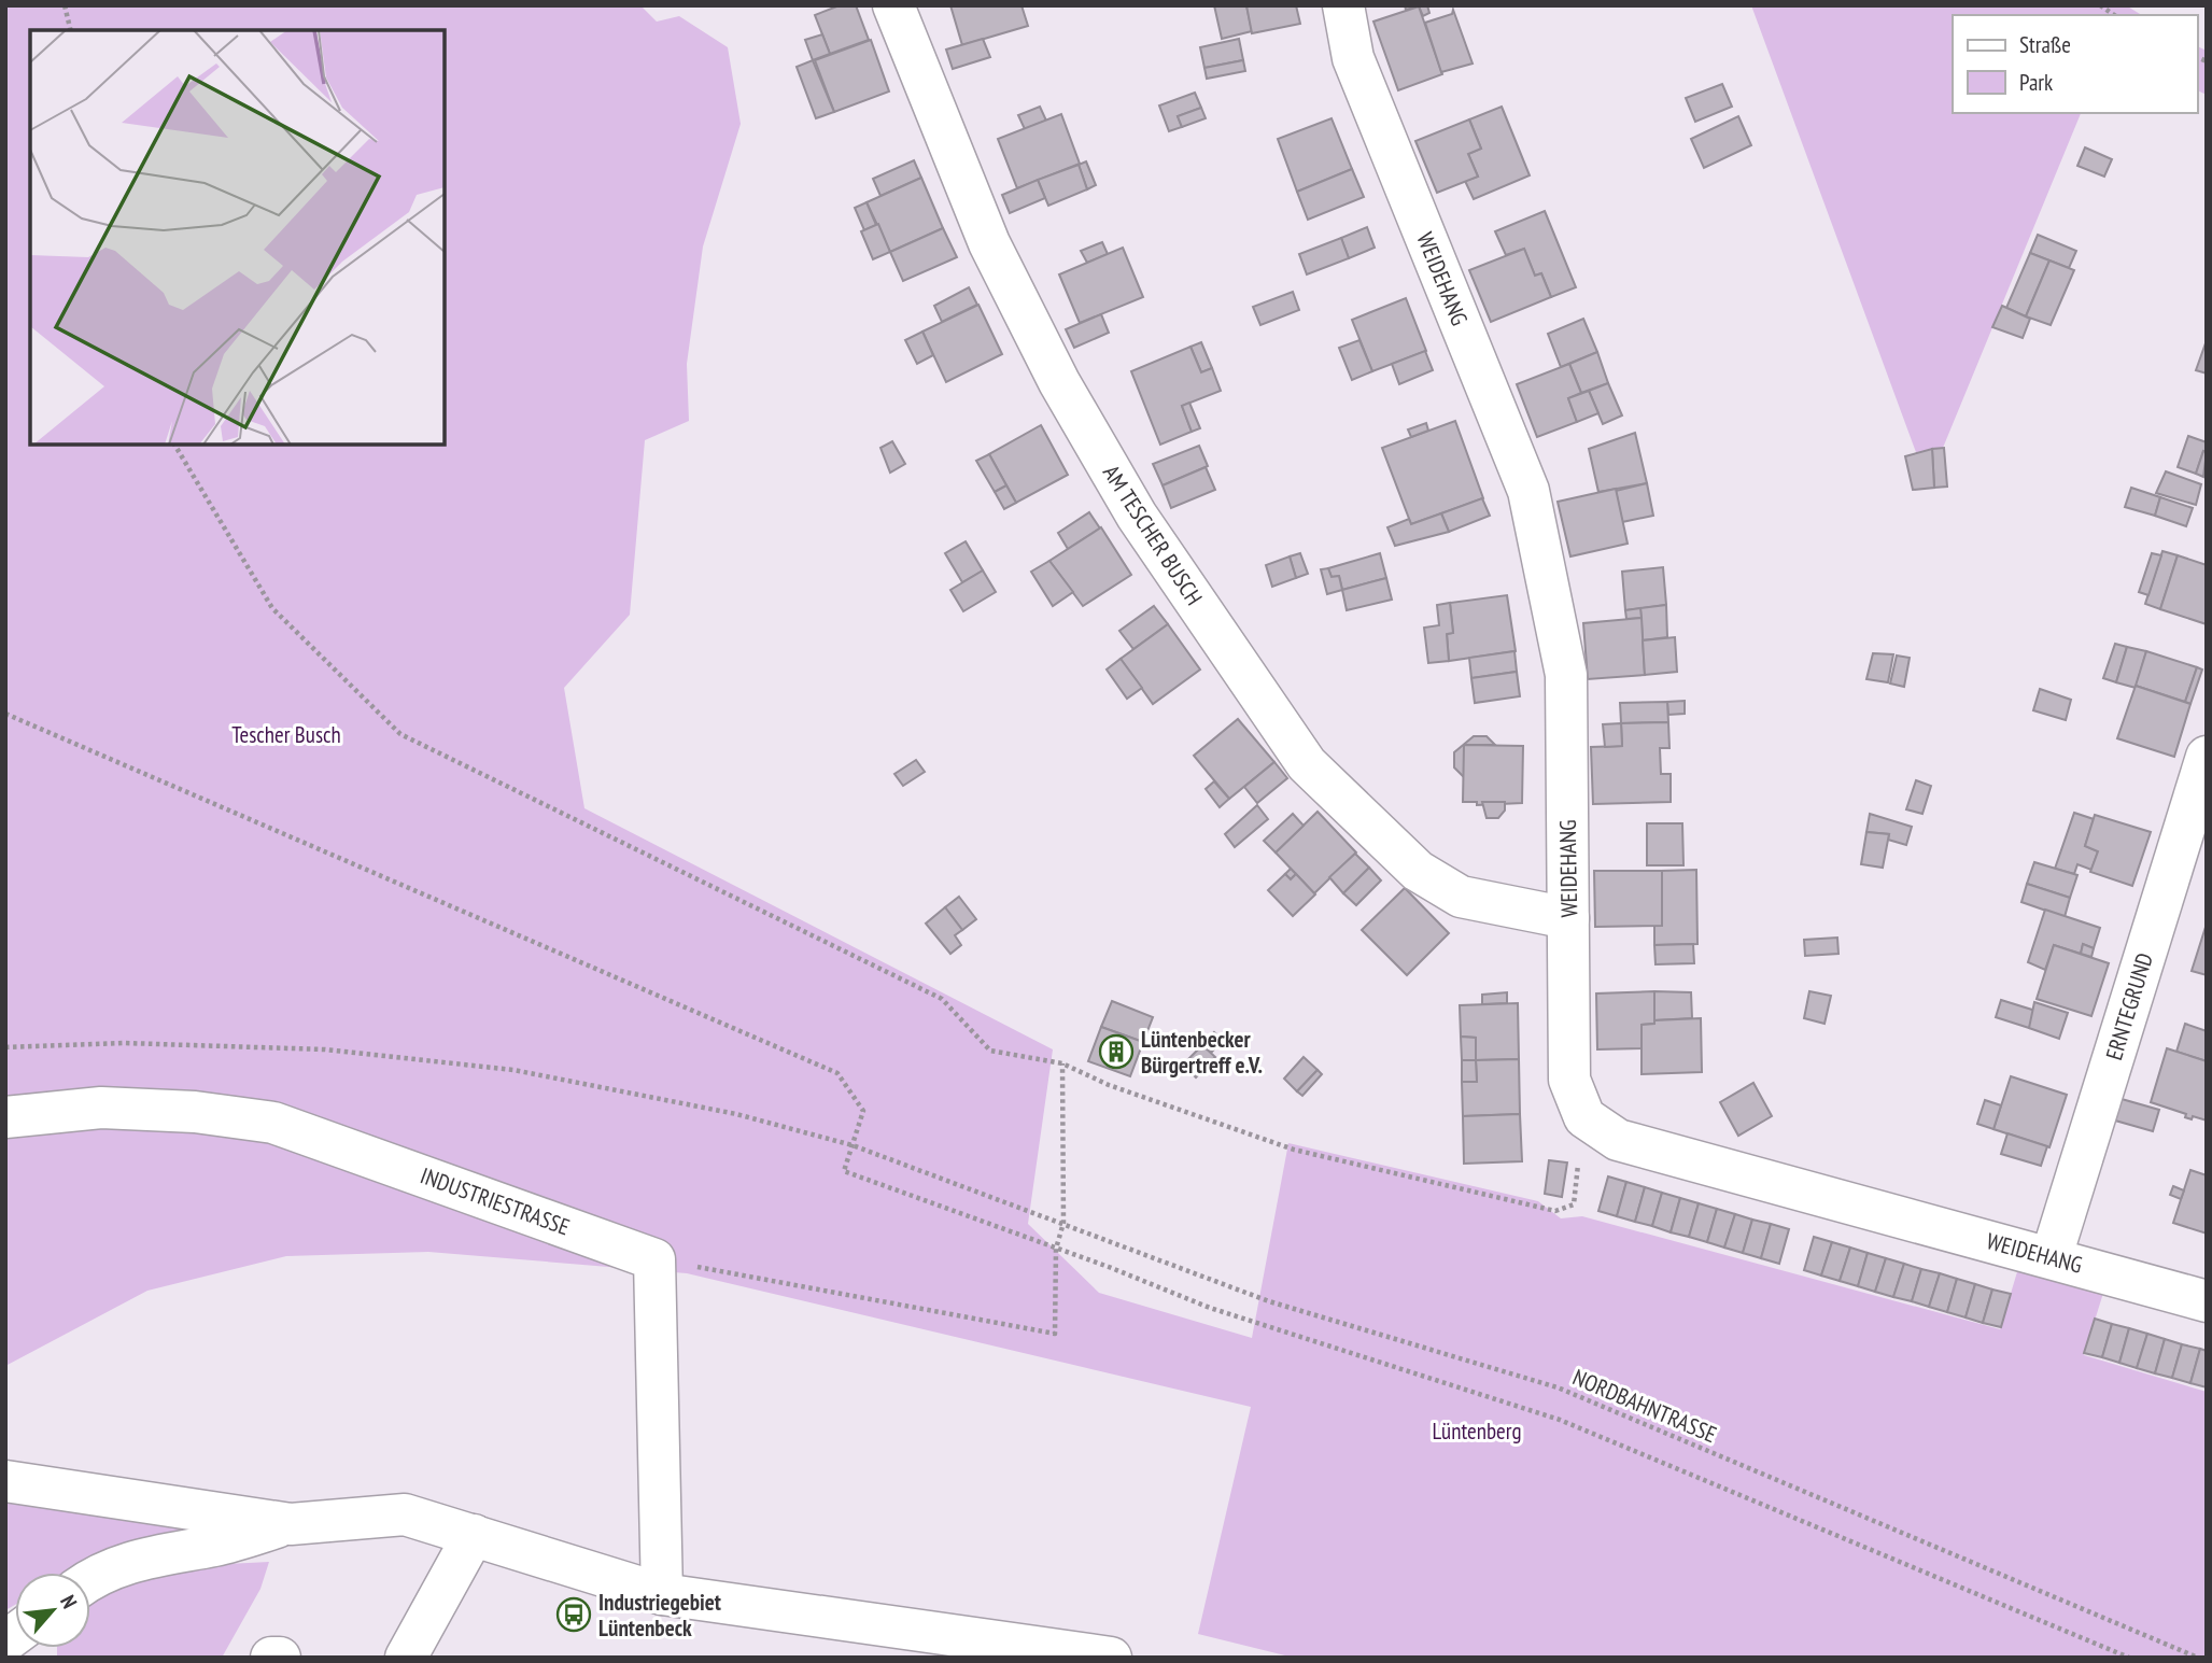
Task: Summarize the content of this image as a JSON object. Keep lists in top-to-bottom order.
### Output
{
  "streets": {
    "street": [
      "WEIDEHANG",
      "AM TESCHER BUSCH",
      "ERNTEGRUND",
      "INDUSTRIESTRASSE"
    ],
    "path": ["NORDBAHNTRASSE"]
  },
  "crossings": [
    ["WEIDEHANG", "AM TESCHER BUSCH"],
    ["WEIDEHANG", "ERNTEGRUND"]
  ],
  "parks": ["Tescher Busch", "Lüntenberg"],
  "places": {
    "building": ["Lüntenbecker Bürgertreff e.V."],
    "bus stop": ["Industriegebiet Lüntenbeck"]
  },
  "legend": ["Straße", "Park"],
  "north": "top right"
}
